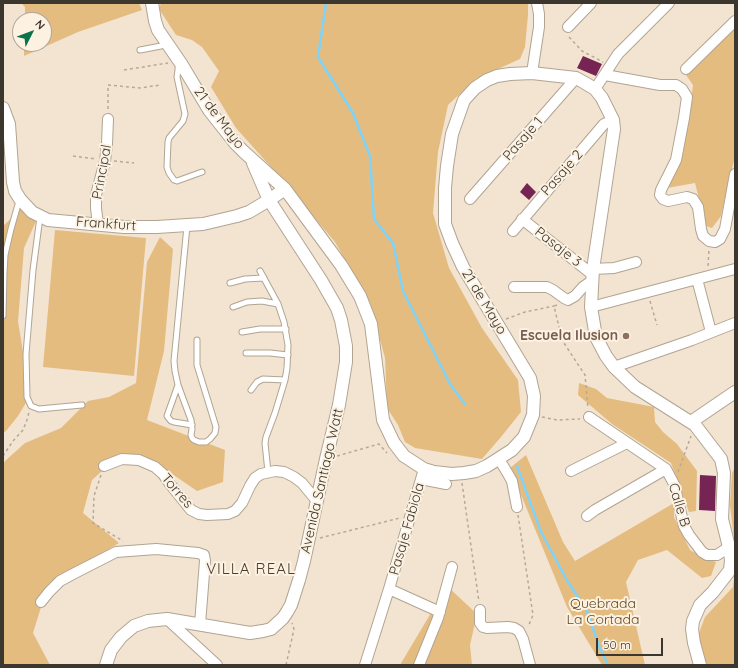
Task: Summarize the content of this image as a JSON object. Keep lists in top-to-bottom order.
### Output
{
  "streets": {
    "street": [
      "21 de Mayo",
      "Pasaje 1",
      "Principal",
      "Pasaje 2",
      "Frankfurt",
      "Pasaje 3",
      "Avenida Santiago Watt",
      "Torres",
      "Calle B",
      "Pasaje Fabiola"
    ]
  },
  "crossings": [
    ["21 de Mayo", "Pasaje 1"],
    ["21 de Mayo", "Pasaje 2"],
    ["21 de Mayo", "Frankfurt"],
    ["21 de Mayo", "Pasaje 3"],
    ["21 de Mayo", "Avenida Santiago Watt"],
    ["21 de Mayo", "Pasaje Fabiola"],
    ["Principal", "Frankfurt"],
    ["Pasaje 2", "Pasaje 3"],
    ["Frankfurt", "Avenida Santiago Watt"]
  ],
  "districts": ["VILLA REAL"],
  "parks": ["Quebrada La Cortada"],
  "places": ["Escuela Ilusion"],
  "scale_bar": "50 m",
  "north": "top right"
}
